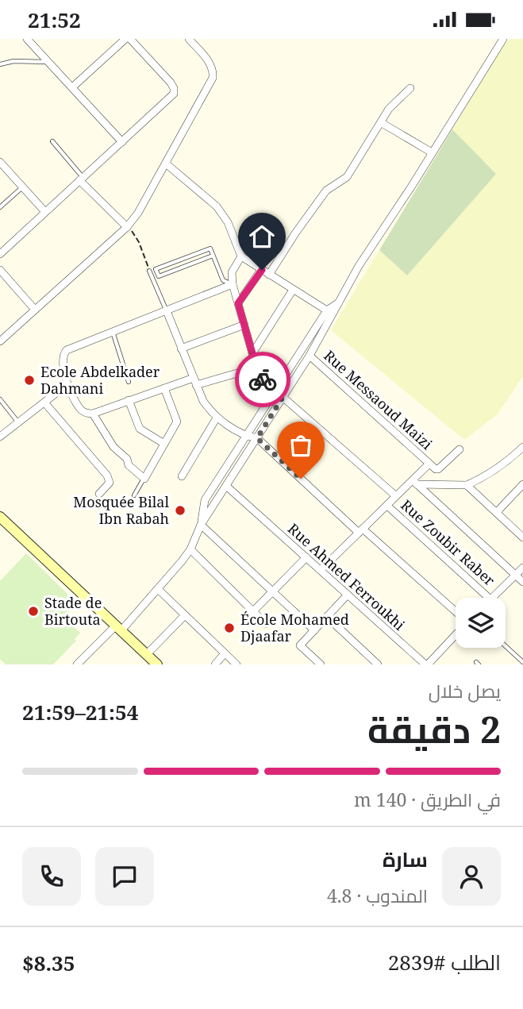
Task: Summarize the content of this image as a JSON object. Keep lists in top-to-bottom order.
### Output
{
  "streets": {
    "street": ["Rue Messaoud Maizi", "Rue Zoubir Raber", "Rue Ahmed Ferroukhi"]
  },
  "places": [
    "Ecole Abdelkader Dahmani",
    "Mosquée Bilal Ibn Rabah",
    "Stade de Birtouta",
    "École Mohamed Djaafar"
  ],
  "page": {
    "status": "21:52",
    "heading": ["2 دقيقة", "يصل خلال", "21:54–21:59"],
    "panel": [
      "سارة",
      "المندوب · 4.8",
      "الطلب #2839",
      "$8.35"
    ],
    "bar": "في الطريق · 140 m"
  }
}
